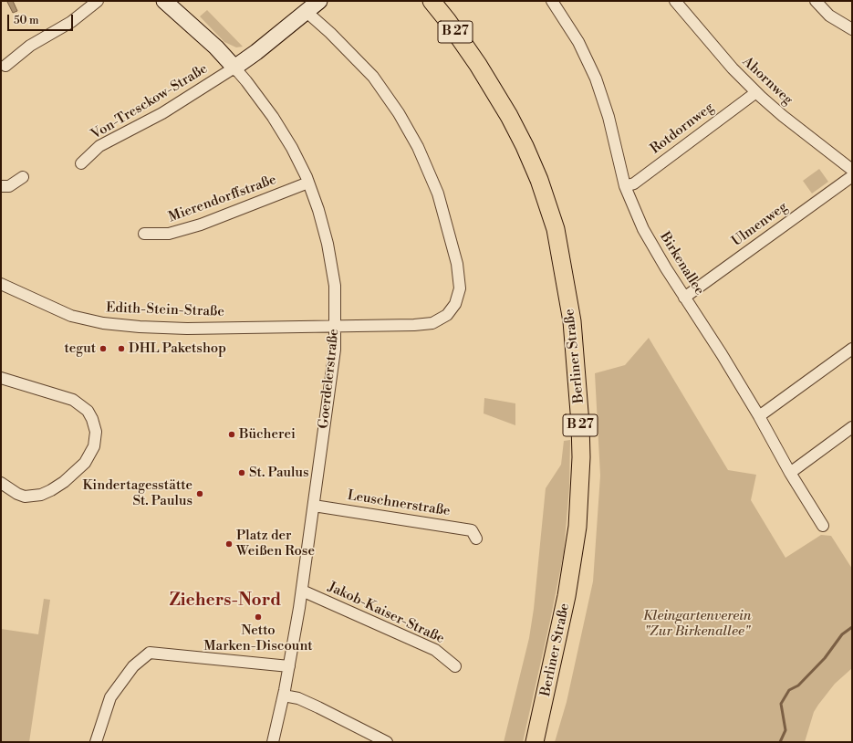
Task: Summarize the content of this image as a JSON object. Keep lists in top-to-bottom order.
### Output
{
  "streets": {
    "highway": ["B 27", "Berliner Straße"],
    "main road": ["Goerdelerstraße"],
    "street": [
      "Ahornweg",
      "Von-Tresckow-Straße",
      "Rotdornweg",
      "Mierendorffstraße",
      "Ulmenweg",
      "Birkenallee",
      "Edith-Stein-Straße",
      "Leuschnerstraße",
      "Jakob-Kaiser-Straße"
    ]
  },
  "crossings": [
    ["Ahornweg", "Rotdornweg"],
    ["Von-Tresckow-Straße", "Goerdelerstraße"],
    ["Rotdornweg", "Birkenallee"],
    ["Mierendorffstraße", "Goerdelerstraße"],
    ["Ulmenweg", "Birkenallee"],
    ["Edith-Stein-Straße", "Goerdelerstraße"],
    ["Goerdelerstraße", "Leuschnerstraße"],
    ["Goerdelerstraße", "Jakob-Kaiser-Straße"]
  ],
  "districts": ["Ziehers-Nord"],
  "parks": ["Kleingartenverein \"Zur Birkenallee\""],
  "places": [
    "tegut",
    "DHL Paketshop",
    "Bücherei",
    "St. Paulus",
    "Kindertagesstätte St. Paulus",
    "Platz der Weißen Rose",
    "Netto Marken-Discount"
  ],
  "scale_bar": "50 m"
}
